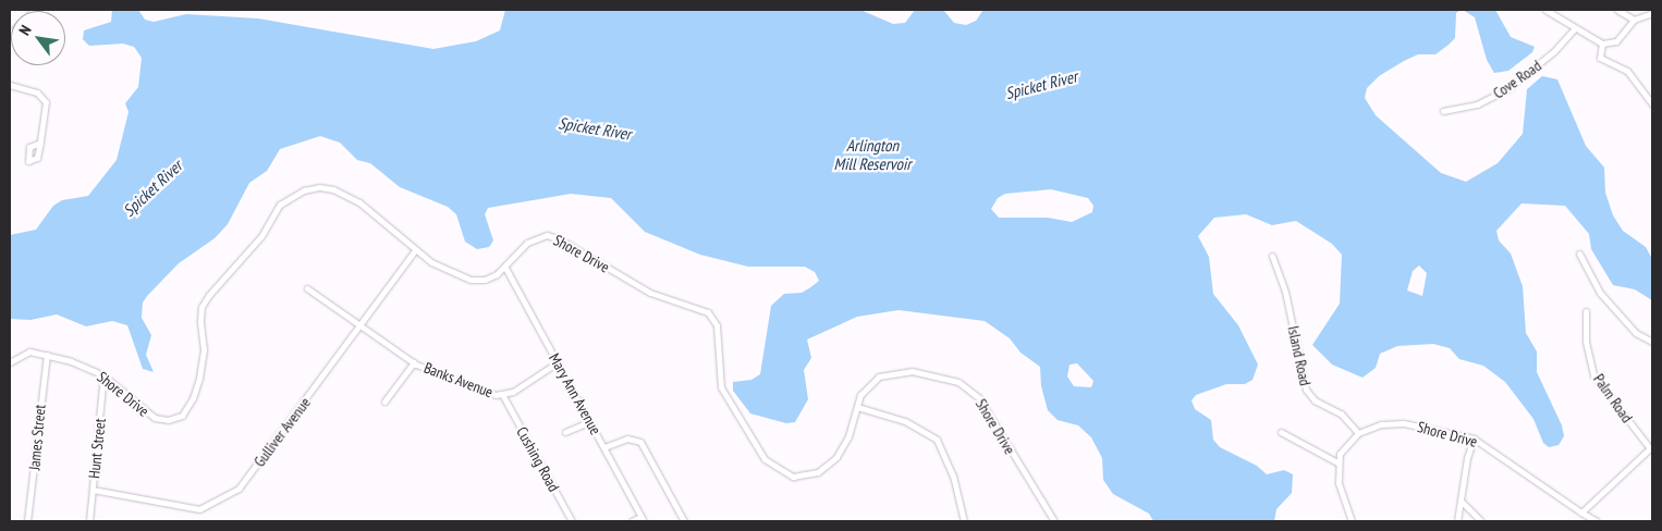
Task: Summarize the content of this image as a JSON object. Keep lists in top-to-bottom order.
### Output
{
  "streets": {
    "street": [
      "Cove Road",
      "Shore Drive",
      "Island Road",
      "Banks Avenue",
      "Mary Ann Avenue",
      "Palm Road",
      "Gulliver Avenue",
      "James Street",
      "Hunt Street",
      "Cushing Road"
    ]
  },
  "crossings": [
    ["Shore Drive", "Island Road"],
    ["Shore Drive", "Mary Ann Avenue"],
    ["Shore Drive", "Gulliver Avenue"],
    ["Shore Drive", "James Street"],
    ["Shore Drive", "Hunt Street"],
    ["Banks Avenue", "Mary Ann Avenue"],
    ["Banks Avenue", "Gulliver Avenue"],
    ["Banks Avenue", "Cushing Road"],
    ["Gulliver Avenue", "Hunt Street"]
  ],
  "water": ["Spicket River", "Arlington Mill Reservoir"],
  "north": "top left"
}
